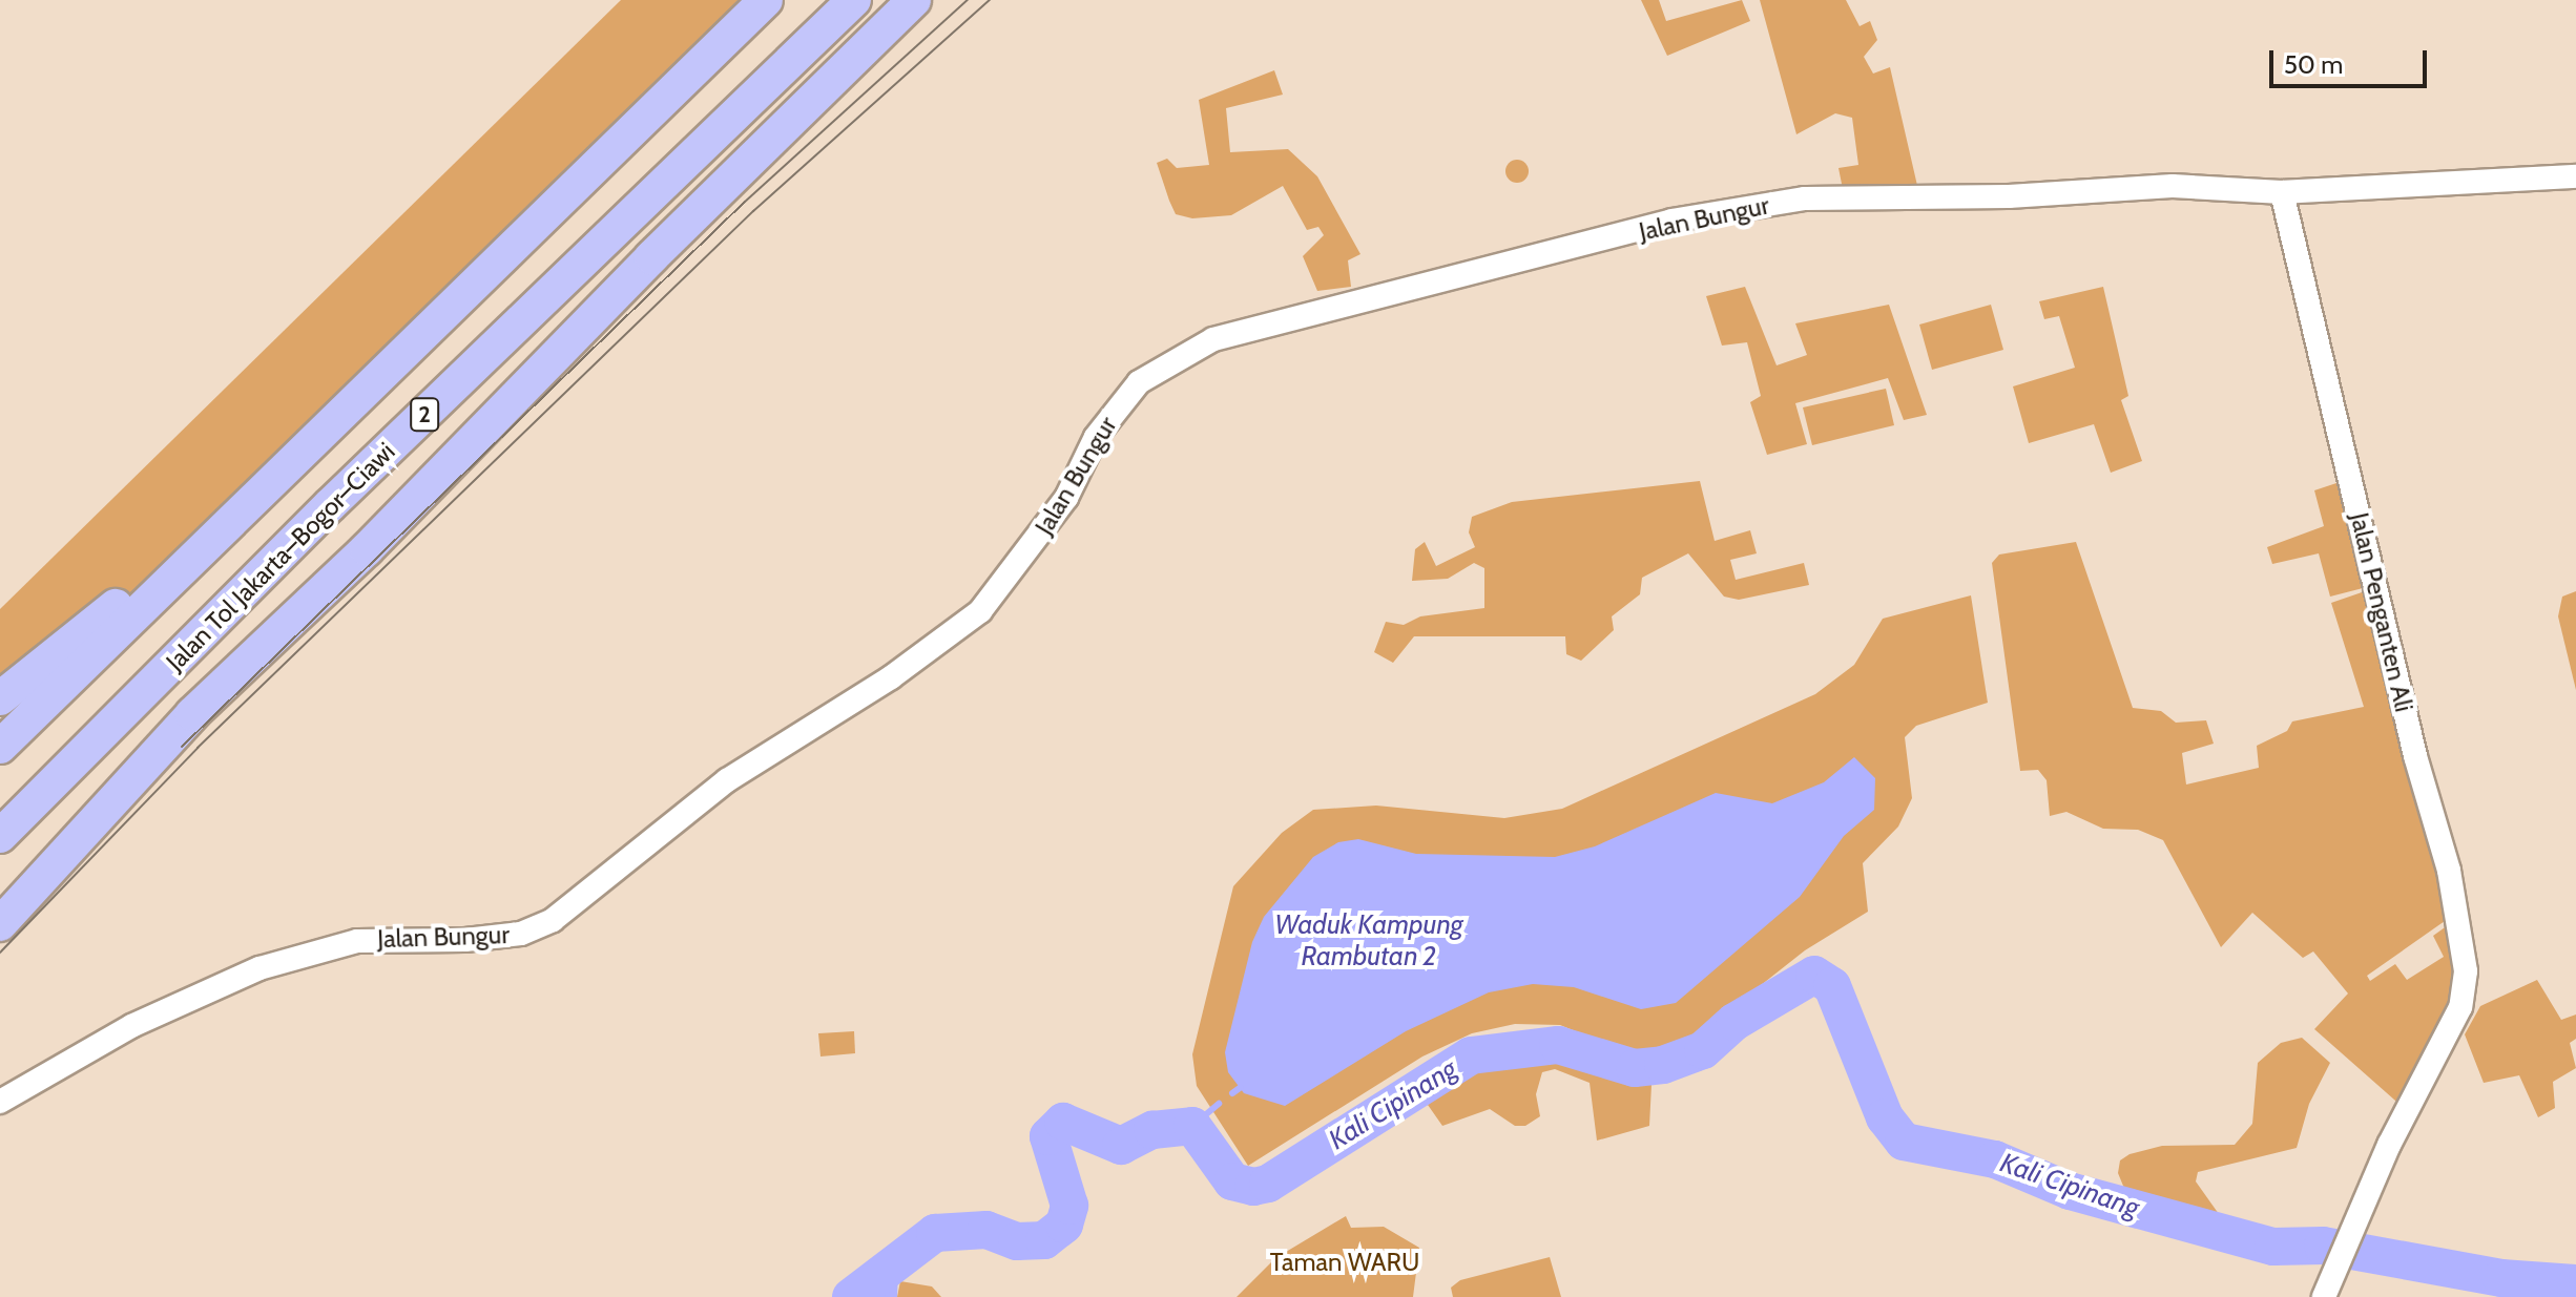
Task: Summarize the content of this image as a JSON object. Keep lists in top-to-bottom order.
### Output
{
  "streets": {
    "highway": ["2", "Jalan Tol Jakarta–Bogor–Ciawi"],
    "street": ["Jalan Bungur", "Jalan Penganten Ali"]
  },
  "crossings": [
    ["Jalan Bungur", "Jalan Penganten Ali"]
  ],
  "water": ["Waduk Kampung Rambutan 2", "Kali Cipinang"],
  "parks": ["Taman WARU"],
  "scale_bar": "50 m"
}
